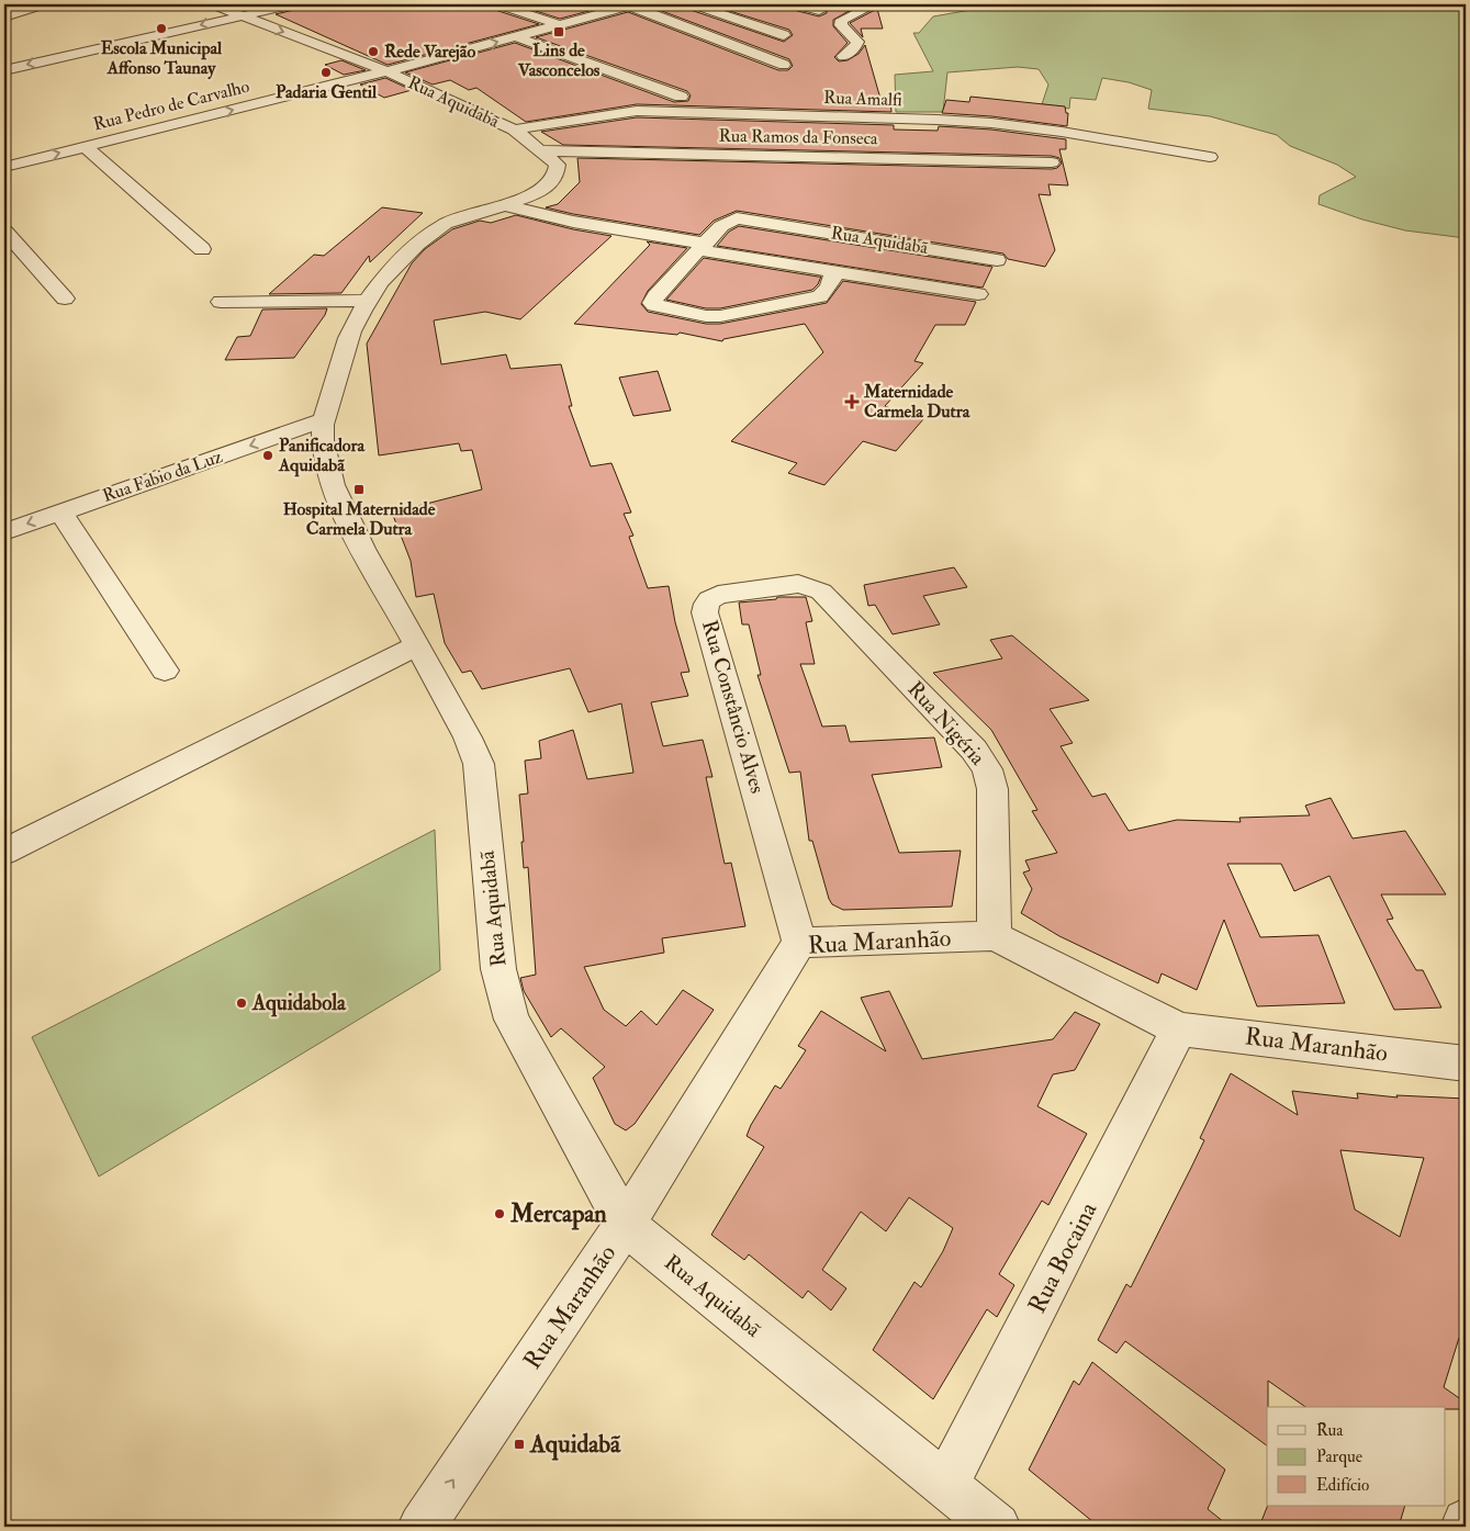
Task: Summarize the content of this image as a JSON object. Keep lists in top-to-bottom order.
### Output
{
  "streets": {
    "street": [
      "Rua Amalfi",
      "Rua Aquidabã",
      "Rua Pedro de Carvalho",
      "Rua Ramos da Fonseca",
      "Rua Fabio da Luz",
      "Rua Constâncio Alves",
      "Rua Nigéria",
      "Rua Maranhão",
      "Rua Bocaina"
    ]
  },
  "crossings": [
    ["Rua Amalfi", "Rua Aquidabã"],
    ["Rua Aquidabã", "Rua Pedro de Carvalho"],
    ["Rua Aquidabã", "Rua Ramos da Fonseca"],
    ["Rua Aquidabã", "Rua Fabio da Luz"],
    ["Rua Aquidabã", "Rua Maranhão"],
    ["Rua Aquidabã", "Rua Bocaina"],
    ["Rua Constâncio Alves", "Rua Nigéria"],
    ["Rua Constâncio Alves", "Rua Maranhão"],
    ["Rua Nigéria", "Rua Maranhão"],
    ["Rua Maranhão", "Rua Bocaina"]
  ],
  "places": {
    "other": [
      "Escola Municipal Affonso Taunay",
      "Rede Varejão",
      "Padaria Gentil",
      "Panificadora Aquidabã",
      "Aquidabola",
      "Mercapan"
    ],
    "transit": ["Lins de Vasconcelos", "Hospital Maternidade Carmela Dutra", "Aquidabã"],
    "health": ["Maternidade Carmela Dutra"]
  },
  "legend": ["Rua", "Parque", "Edifício"]
}
